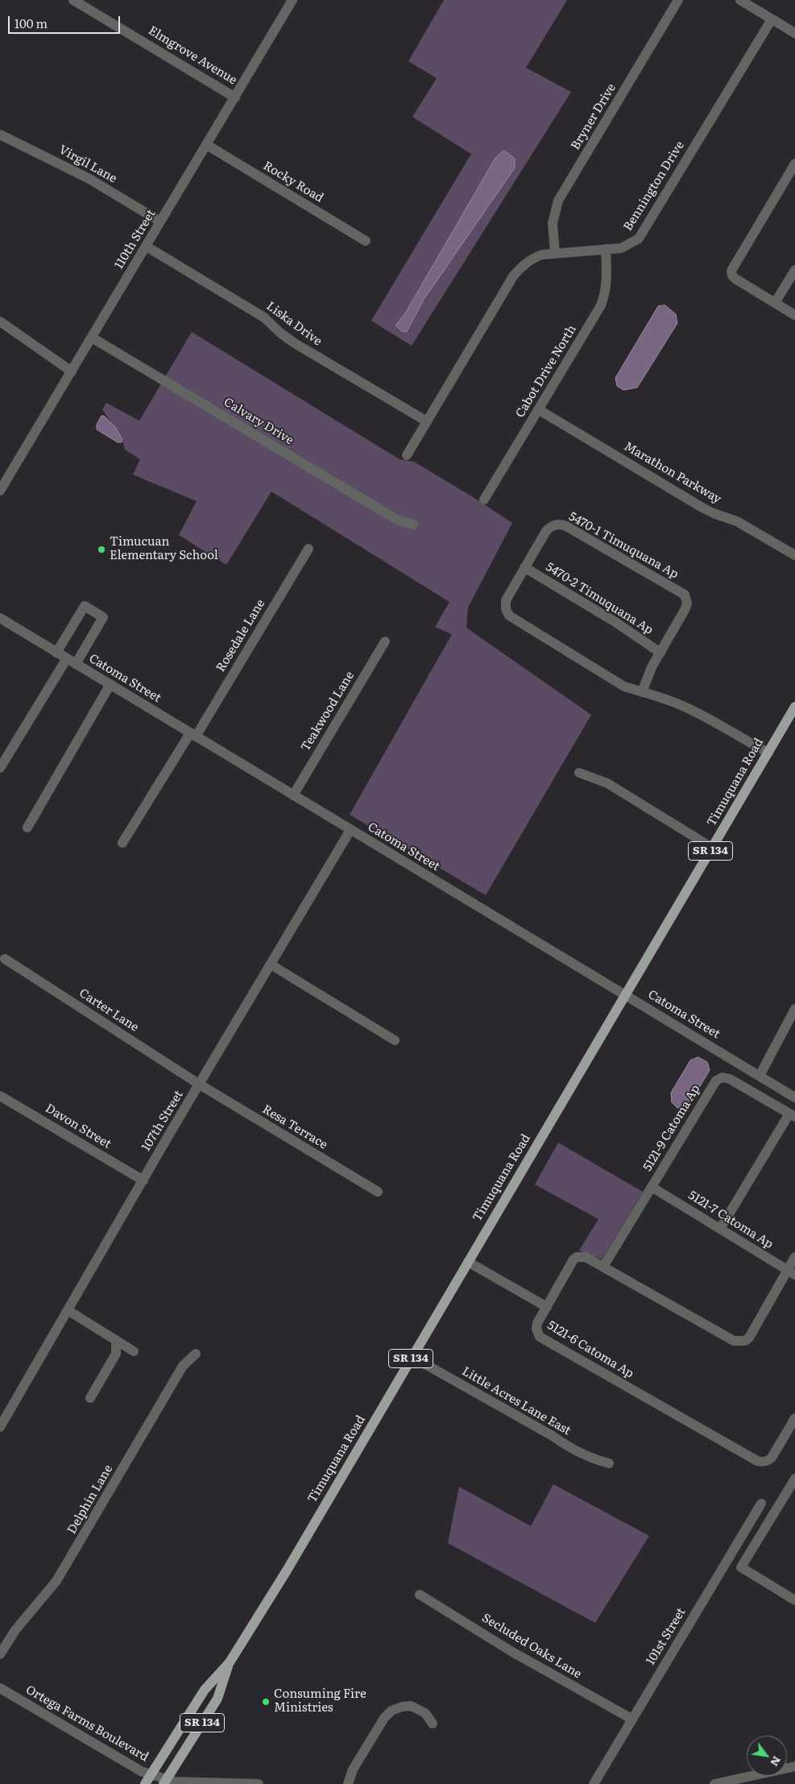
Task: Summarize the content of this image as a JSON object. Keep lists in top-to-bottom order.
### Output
{
  "streets": {
    "main road": ["Timuquana Road", "SR 134"],
    "street": [
      "Elmgrove Avenue",
      "Bryner Drive",
      "Virgil Lane",
      "Rocky Road",
      "Bennington Drive",
      "110th Street",
      "Liska Drive",
      "Cabot Drive North",
      "Calvary Drive",
      "Marathon Parkway",
      "5470-1 Timuquana Ap",
      "5470-2 Timuquana Ap",
      "Rosedale Lane",
      "Catoma Street",
      "Teakwood Lane",
      "Carter Lane",
      "107th Street",
      "Davon Street",
      "Resa Terrace",
      "5121-9 Catoma Ap",
      "5121-7 Catoma Ap",
      "5121-6 Catoma Ap",
      "Little Acres Lane East",
      "Delphin Lane",
      "101st Street",
      "Secluded Oaks Lane",
      "Ortega Farms Boulevard"
    ]
  },
  "crossings": [
    ["Elmgrove Avenue", "110th Street"],
    ["Bryner Drive", "Bennington Drive"],
    ["Virgil Lane", "110th Street"],
    ["Rocky Road", "110th Street"],
    ["Bennington Drive", "Liska Drive"],
    ["Bennington Drive", "Cabot Drive North"],
    ["110th Street", "Liska Drive"],
    ["110th Street", "Calvary Drive"],
    ["Cabot Drive North", "Marathon Parkway"],
    ["5470-1 Timuquana Ap", "5470-2 Timuquana Ap"],
    ["5470-1 Timuquana Ap", "Timuquana Road"],
    ["Rosedale Lane", "Catoma Street"],
    ["Catoma Street", "Teakwood Lane"],
    ["Catoma Street", "Timuquana Road"],
    ["Catoma Street", "107th Street"],
    ["Timuquana Road", "Little Acres Lane East"],
    ["Timuquana Road", "Ortega Farms Boulevard"],
    ["Carter Lane", "107th Street"],
    ["Carter Lane", "Resa Terrace"],
    ["107th Street", "Davon Street"],
    ["107th Street", "Resa Terrace"],
    ["5121-9 Catoma Ap", "5121-7 Catoma Ap"],
    ["5121-9 Catoma Ap", "5121-6 Catoma Ap"],
    ["5121-7 Catoma Ap", "5121-6 Catoma Ap"],
    ["101st Street", "Secluded Oaks Lane"]
  ],
  "places": ["Timucuan Elementary School", "Consuming Fire Ministries"],
  "scale_bar": "100 m",
  "north": "bottom right"
}
